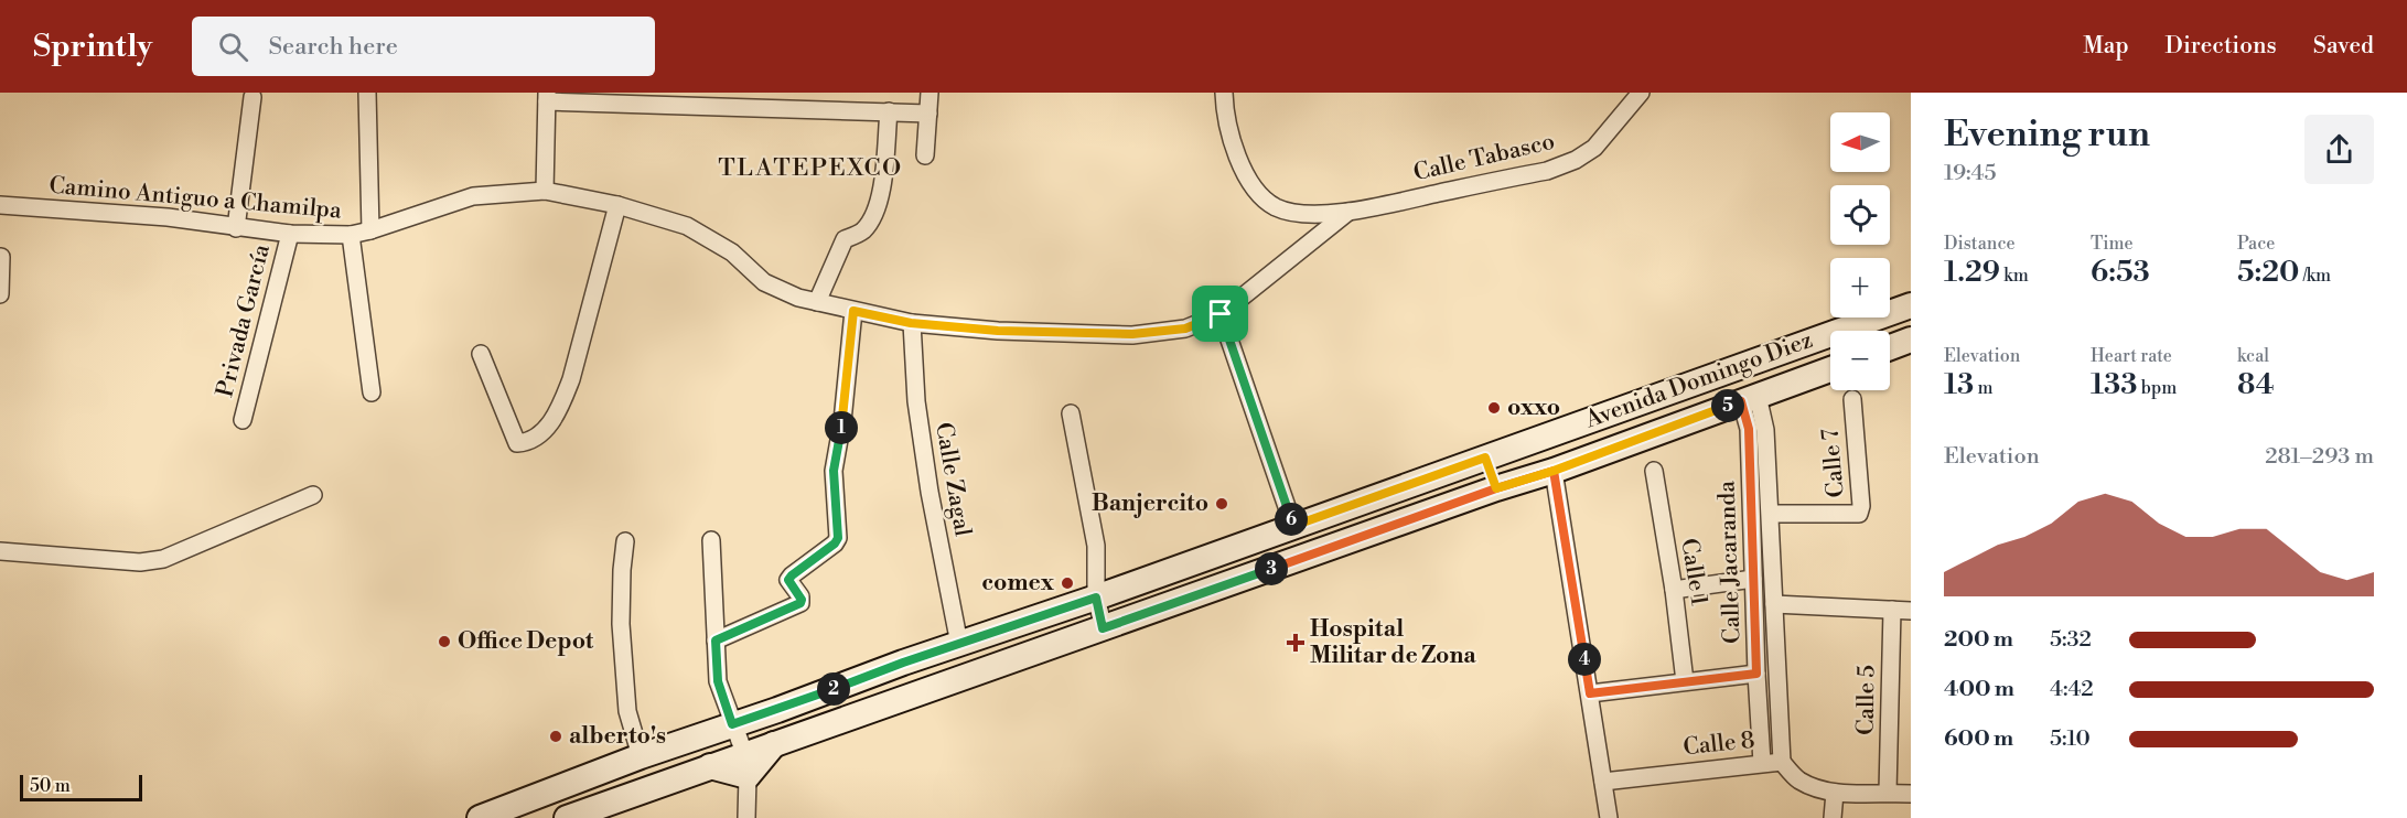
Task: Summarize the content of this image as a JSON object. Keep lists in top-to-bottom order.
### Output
{
  "streets": {
    "main road": ["Avenida Domingo Diez"],
    "street": [
      "Calle Tabasco",
      "Camino Antiguo a Chamilpa",
      "Privada García",
      "Calle 7",
      "Calle Zagal",
      "Calle Jacaranda",
      "Calle 1",
      "Calle 5",
      "Calle 8"
    ]
  },
  "crossings": [
    ["Calle Tabasco", "Camino Antiguo a Chamilpa"],
    ["Camino Antiguo a Chamilpa", "Privada García"],
    ["Camino Antiguo a Chamilpa", "Calle Zagal"],
    ["Avenida Domingo Diez", "Calle Zagal"],
    ["Avenida Domingo Diez", "Calle Jacaranda"],
    ["Calle 7", "Calle Jacaranda"],
    ["Calle Jacaranda", "Calle 8"],
    ["Calle 5", "Calle 8"]
  ],
  "districts": ["TLATEPEXCO"],
  "places": {
    "other": [
      "oxxo",
      "Banjercito",
      "comex",
      "Office Depot",
      "alberto's"
    ],
    "health": ["Hospital Militar de Zona"]
  },
  "scale_bar": "50 m",
  "north": "left",
  "page": {
    "header": "Sprintly",
    "search": "Search here",
    "nav": ["Map", "Directions", "Saved"],
    "heading": ["Evening run", "19:45"],
    "map_buttons": ["+", "−"],
    "stats": [
      ["Distance", "1.29 km"],
      ["Time", "6:53"],
      ["Pace", "5:20 /km"],
      ["Elevation", "13 m"],
      ["Heart rate", "133 bpm"],
      ["kcal", "84"]
    ],
    "pins": [
      "5",
      "1",
      "6",
      "3",
      "4",
      "2"
    ],
    "chart": ["Elevation", "281–293 m"],
    "list": [
      {
        "name": "200 m",
        "note": "5:32"
      },
      {
        "name": "400 m",
        "note": "4:42"
      },
      {
        "name": "600 m",
        "note": "5:10"
      }
    ],
    "scale": "50 m"
  }
}
